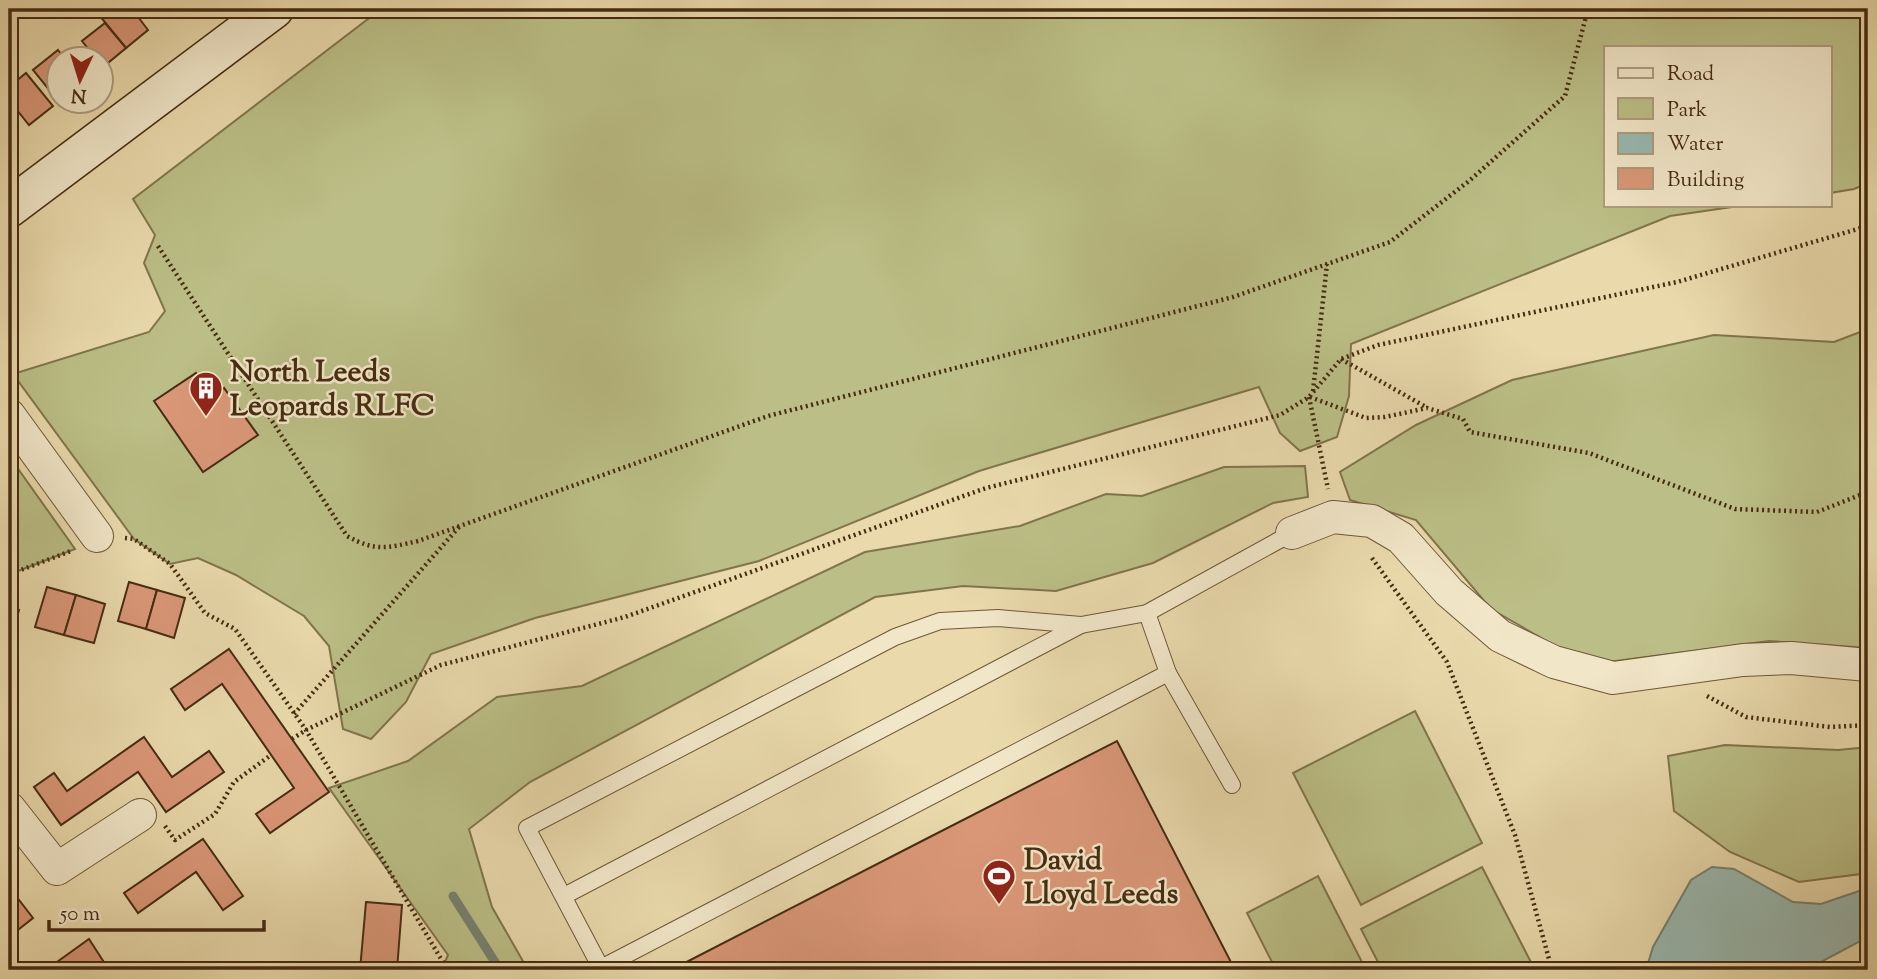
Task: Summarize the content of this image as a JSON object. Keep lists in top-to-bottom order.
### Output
{
  "places": {
    "building": ["North Leeds Leopards RLFC"],
    "sports": ["David Lloyd Leeds"]
  },
  "legend": [
    "Road",
    "Park",
    "Water",
    "Building"
  ],
  "scale_bar": "50 m",
  "north": "bottom"
}
